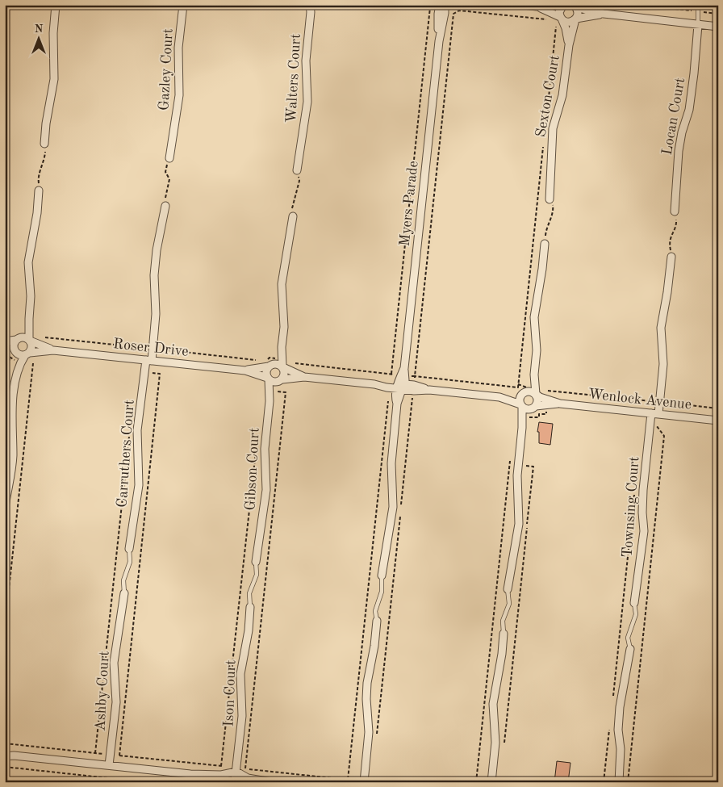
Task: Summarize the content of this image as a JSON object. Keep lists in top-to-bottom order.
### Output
{
  "streets": {
    "street": [
      "Gazley Court",
      "Walters Court",
      "Sexton Court",
      "Locan Court",
      "Myers Parade",
      "Roser Drive",
      "Wenlock Avenue",
      "Carruthers Court",
      "Gibson Court",
      "Townsing Court",
      "Ashby Court",
      "Ison Court"
    ]
  },
  "crossings": [
    ["Roser Drive", "Carruthers Court"],
    ["Roser Drive", "Gibson Court"],
    ["Wenlock Avenue", "Townsing Court"]
  ],
  "north": "top"
}
